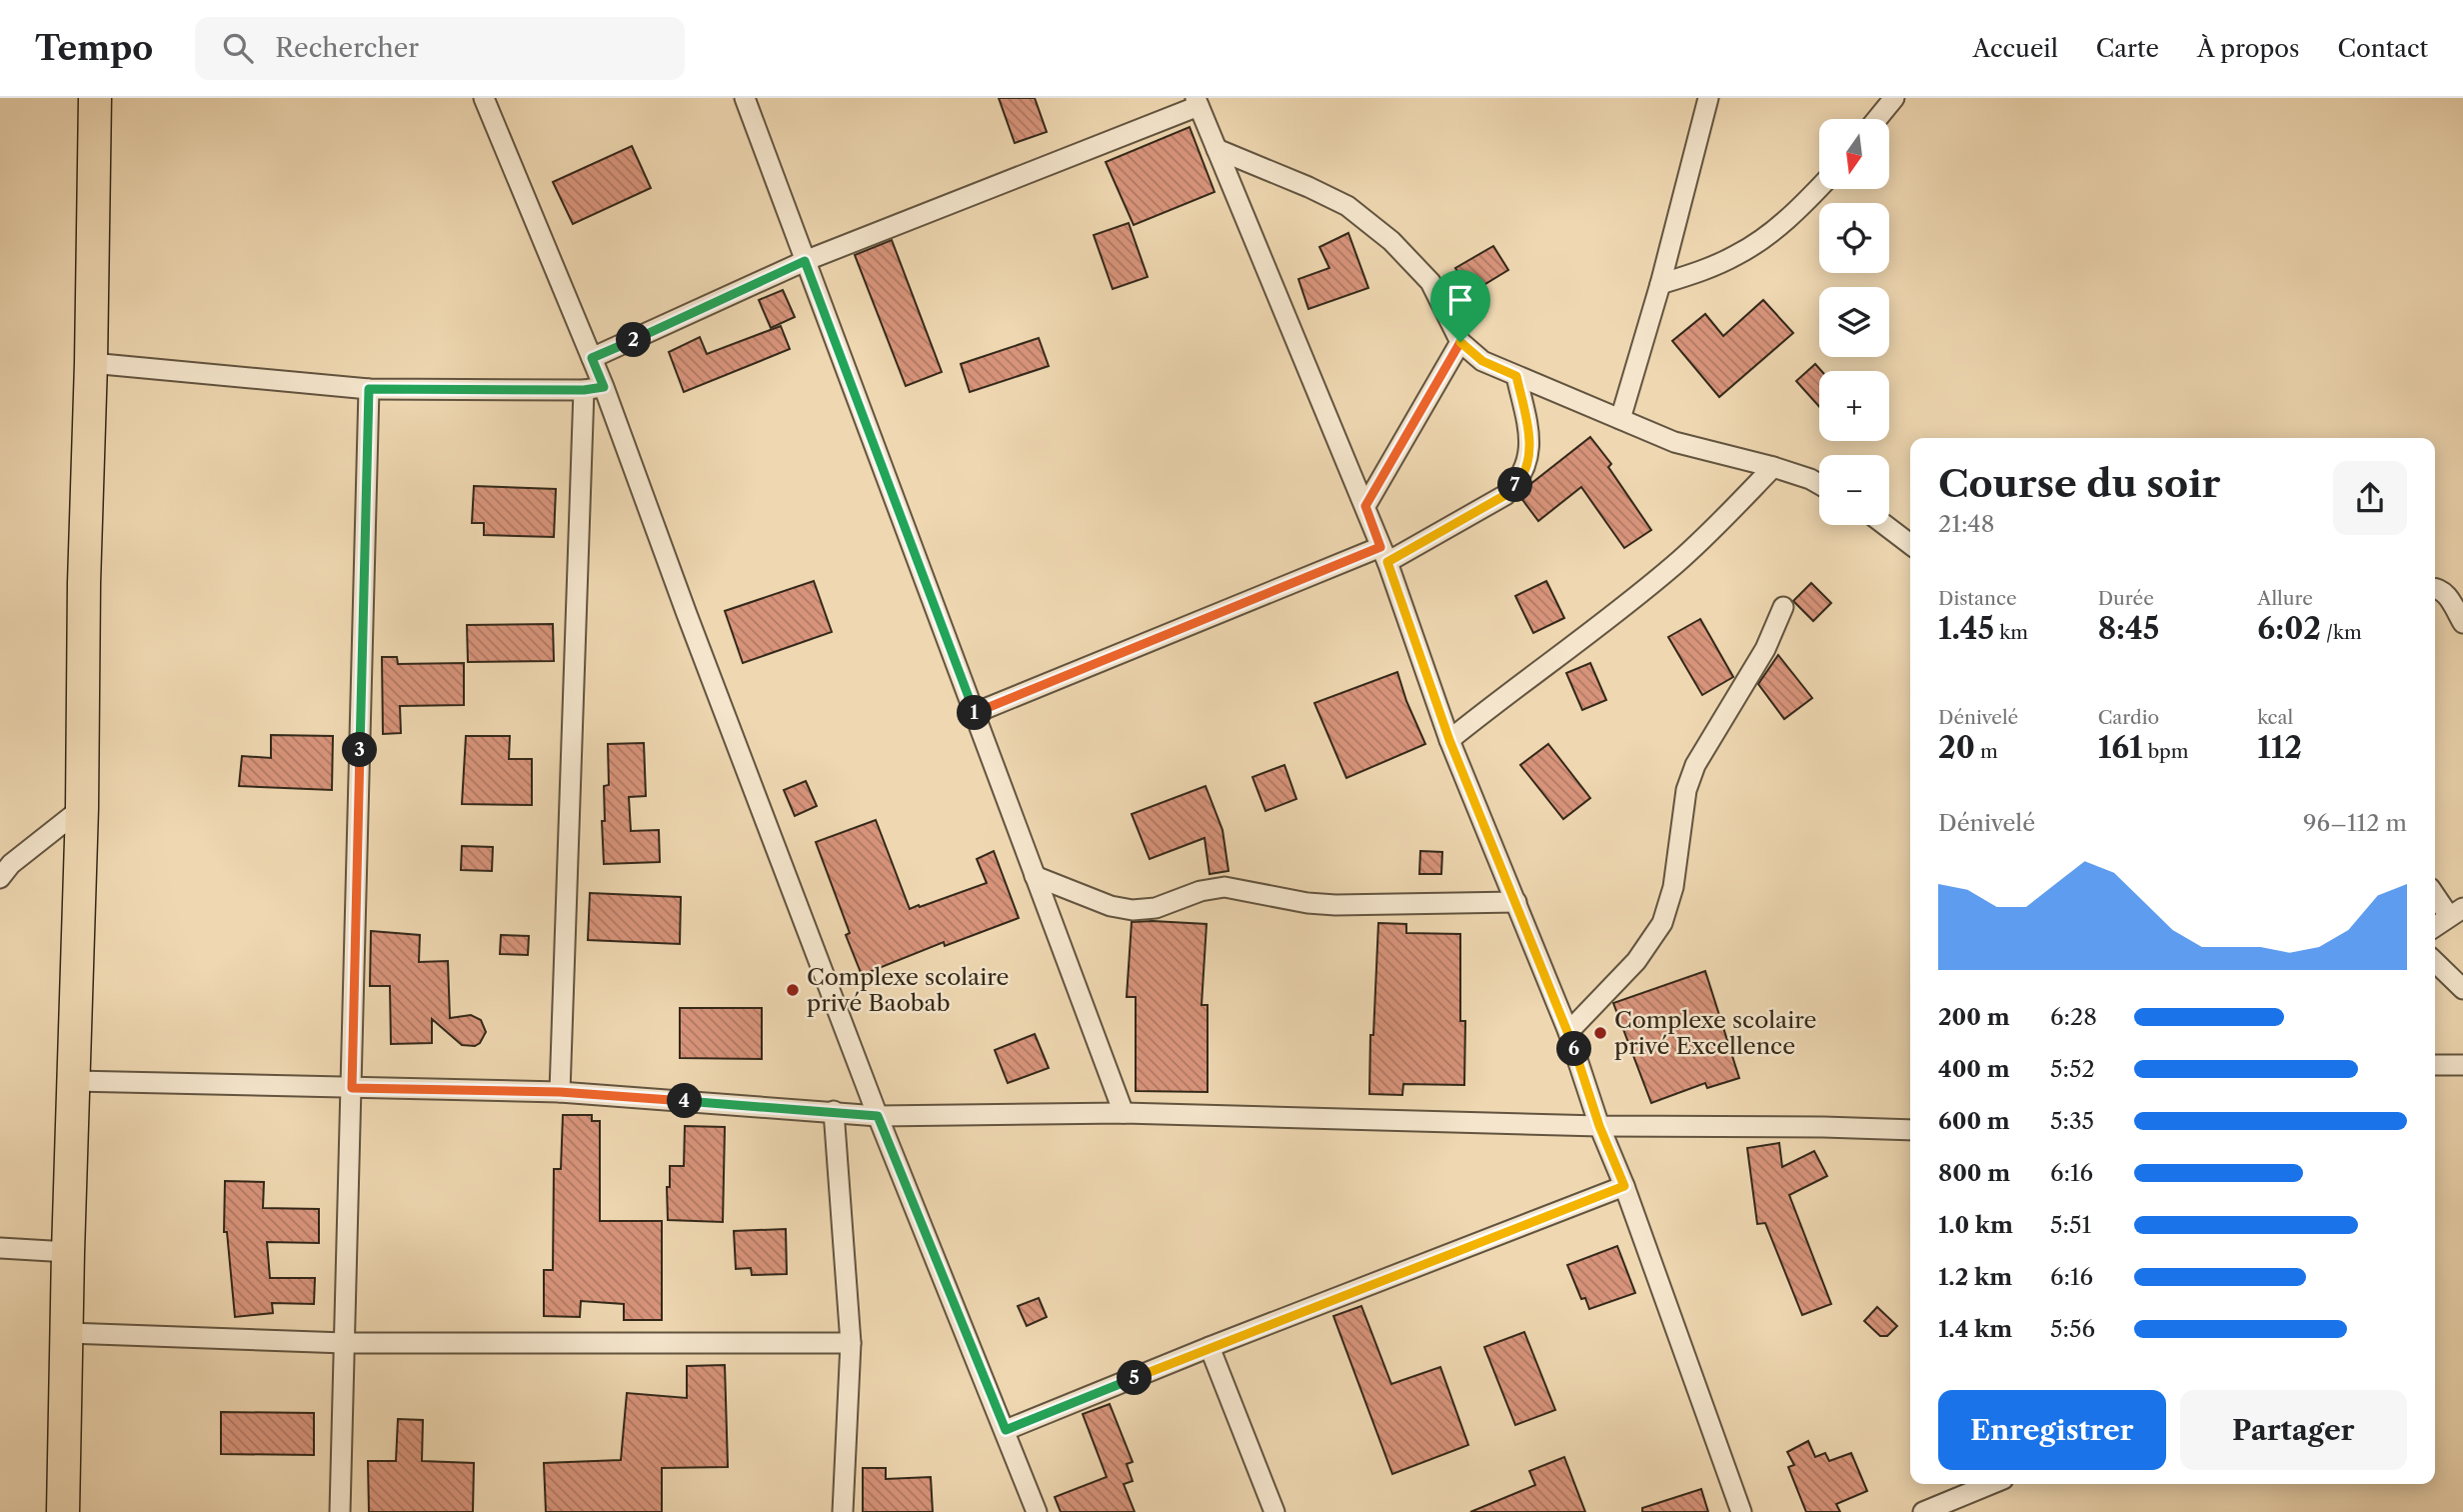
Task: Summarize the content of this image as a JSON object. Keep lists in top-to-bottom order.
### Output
{
  "places": ["Complexe scolaire privé Baobab", "Complexe scolaire privé Excellence"],
  "north": "bottom",
  "page": {
    "header": "Tempo",
    "search": "Rechercher",
    "nav": [
      "Accueil",
      "Carte",
      "À propos",
      "Contact"
    ],
    "map_buttons": ["+", "−"],
    "pins": [
      "2",
      "7",
      "1",
      "3",
      "6",
      "4",
      "5"
    ],
    "heading": ["Course du soir", "21:48"],
    "stats": [
      ["Distance", "1.45 km"],
      ["Durée", "8:45"],
      ["Allure", "6:02 /km"],
      ["Dénivelé", "20 m"],
      ["Cardio", "161 bpm"],
      ["kcal", "112"]
    ],
    "chart": ["Dénivelé", "96–112 m"],
    "list": [
      {
        "name": "200 m",
        "note": "6:28"
      },
      {
        "name": "400 m",
        "note": "5:52"
      },
      {
        "name": "600 m",
        "note": "5:35"
      },
      {
        "name": "800 m",
        "note": "6:16"
      },
      {
        "name": "1.0 km",
        "note": "5:51"
      },
      {
        "name": "1.2 km",
        "note": "6:16"
      },
      {
        "name": "1.4 km",
        "note": "5:56"
      }
    ],
    "buttons": ["Enregistrer", "Partager"]
  }
}
